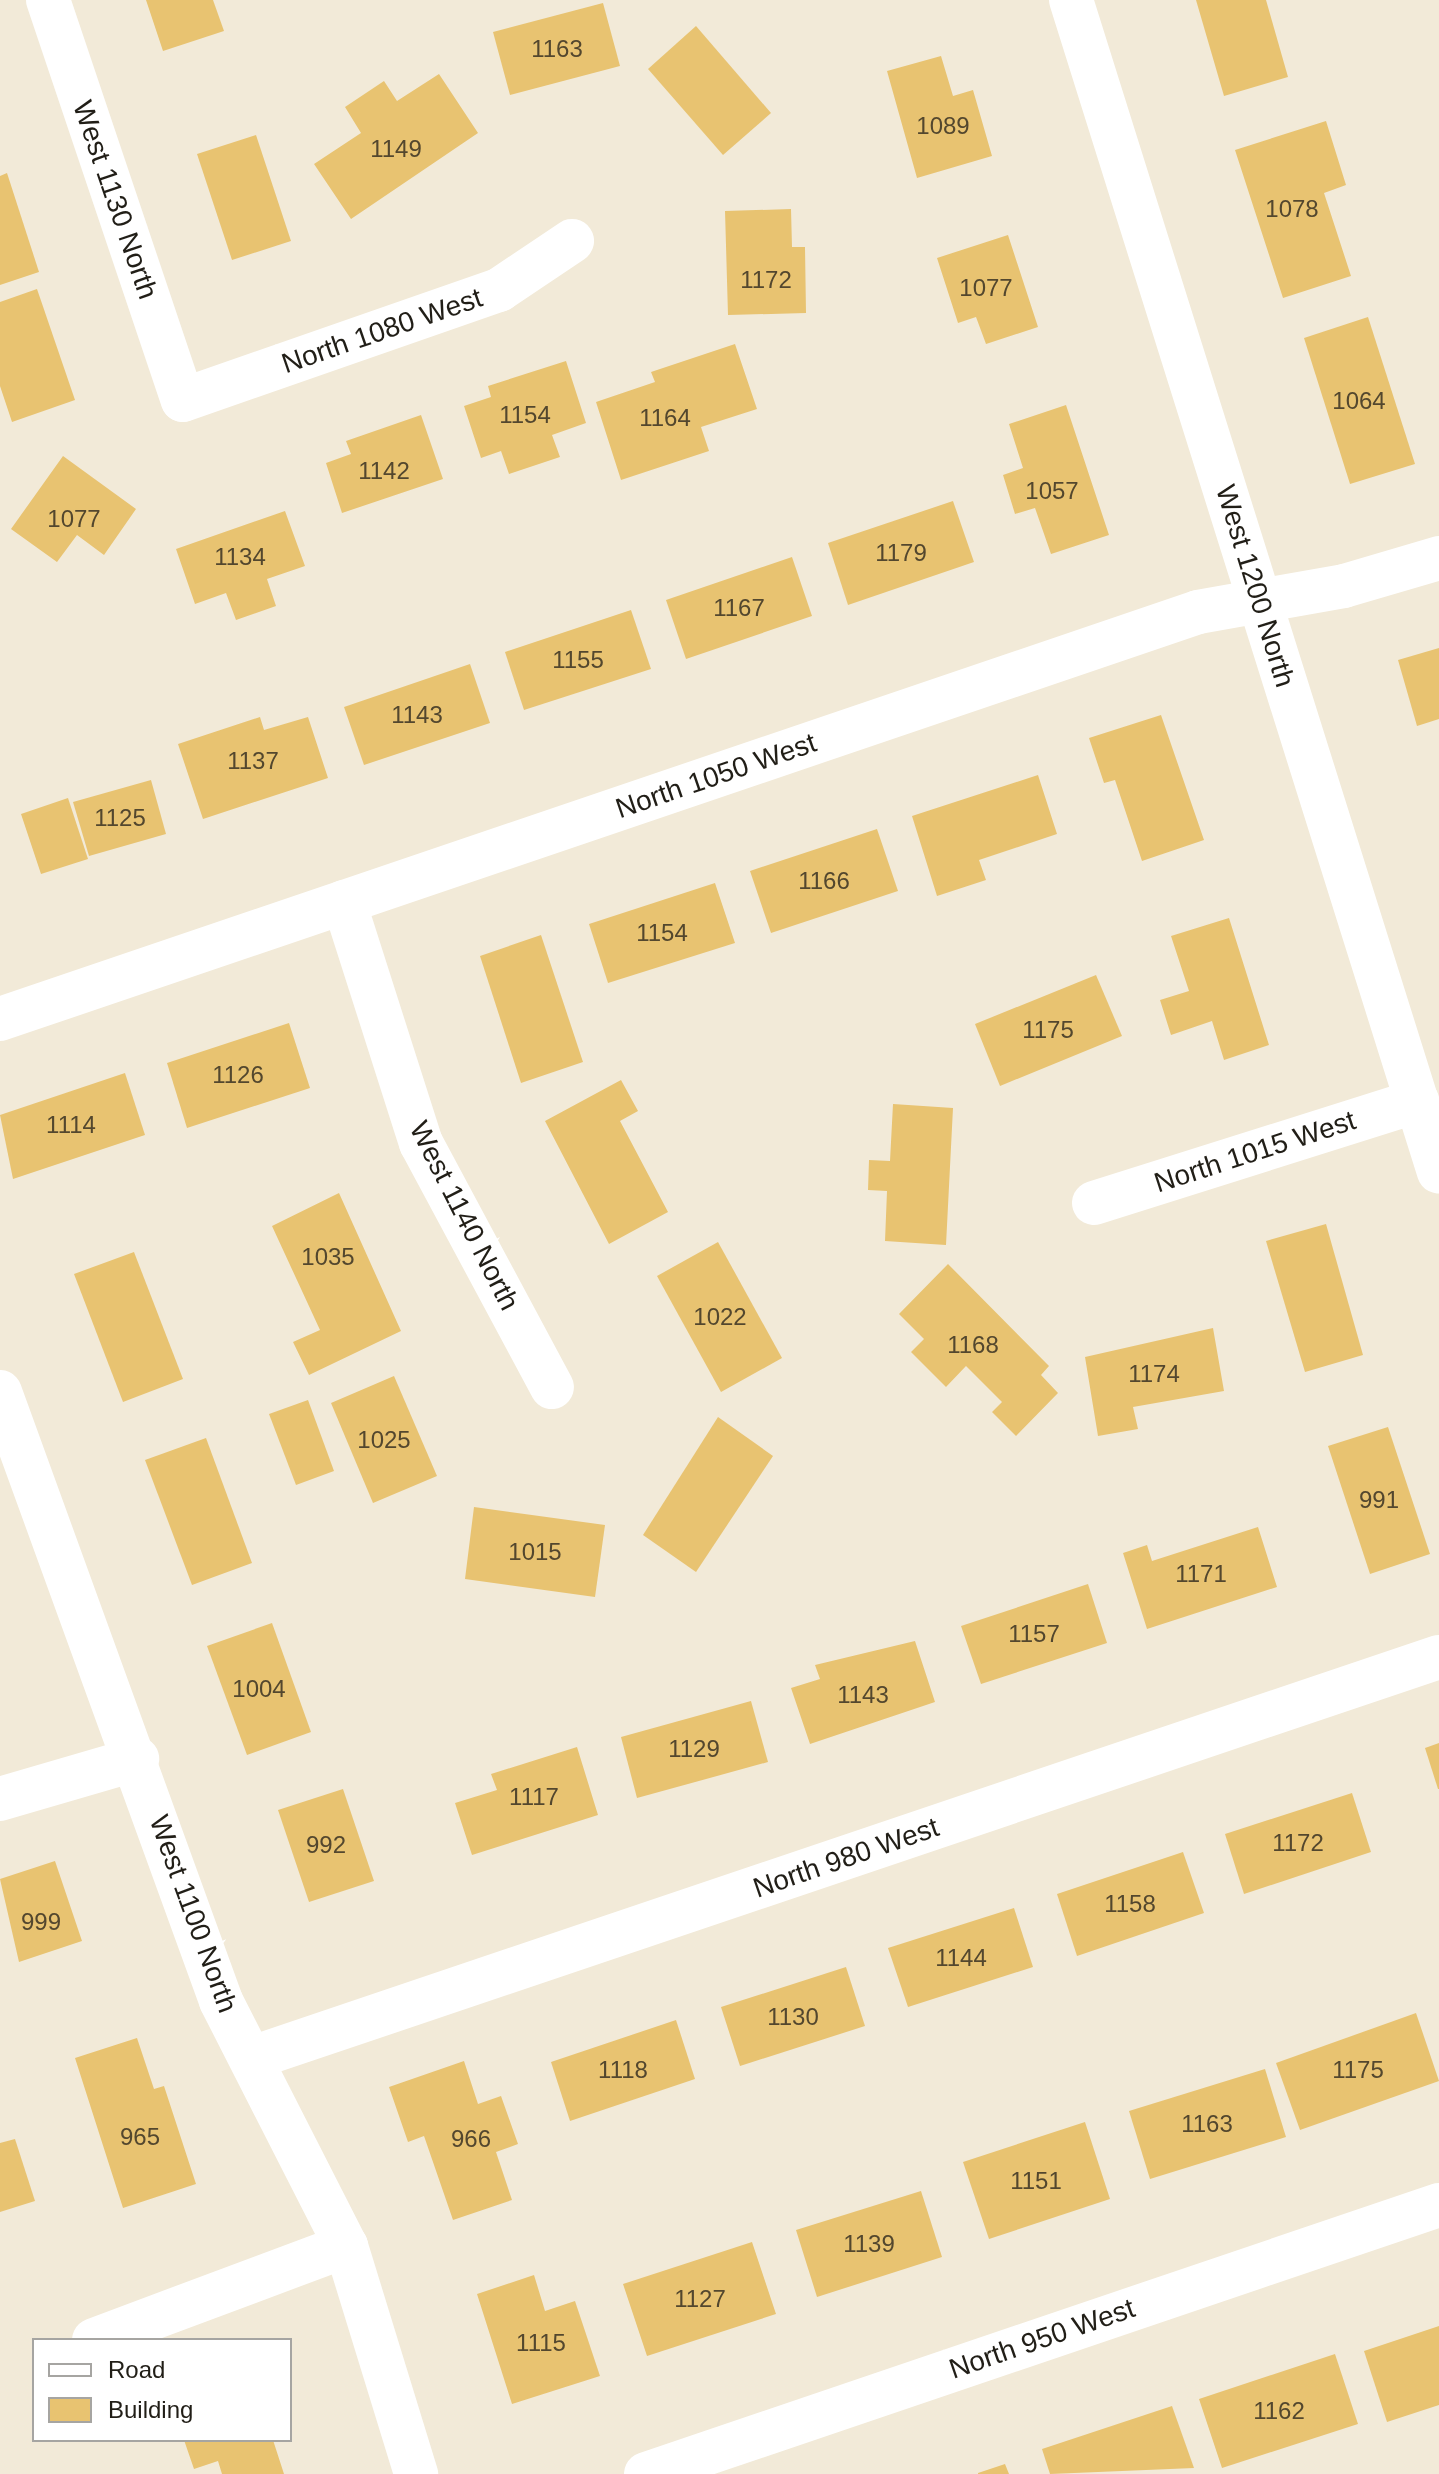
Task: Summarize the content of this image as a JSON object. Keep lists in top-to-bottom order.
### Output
{
  "streets": {
    "street": [
      "West 1130 North",
      "North 1080 West",
      "West 1200 North",
      "North 1050 West",
      "North 1015 West",
      "West 1140 North",
      "North 980 West",
      "West 1100 North",
      "North 950 West"
    ]
  },
  "crossings": [
    ["West 1130 North", "North 1080 West"],
    ["West 1200 North", "North 1050 West"],
    ["West 1200 North", "North 1015 West"],
    ["North 1050 West", "West 1140 North"],
    ["North 980 West", "West 1100 North"]
  ],
  "house_numbers": [
    "1163",
    "1089",
    "1149",
    "1078",
    "1172",
    "1077",
    "1064",
    "1154",
    "1164",
    "1142",
    "1057",
    "1077",
    "1179",
    "1134",
    "1167",
    "1155",
    "1143",
    "1137",
    "1125",
    "1166",
    "1154",
    "1175",
    "1126",
    "1114",
    "1035",
    "1022",
    "1168",
    "1174",
    "1025",
    "991",
    "1015",
    "1171",
    "1157",
    "1004",
    "1143",
    "1129",
    "1117",
    "1172",
    "992",
    "1158",
    "999",
    "1144",
    "1130",
    "1118",
    "1175",
    "1163",
    "965",
    "966",
    "1151",
    "1139",
    "1127",
    "1115",
    "1162"
  ],
  "legend": ["Road", "Building"]
}
